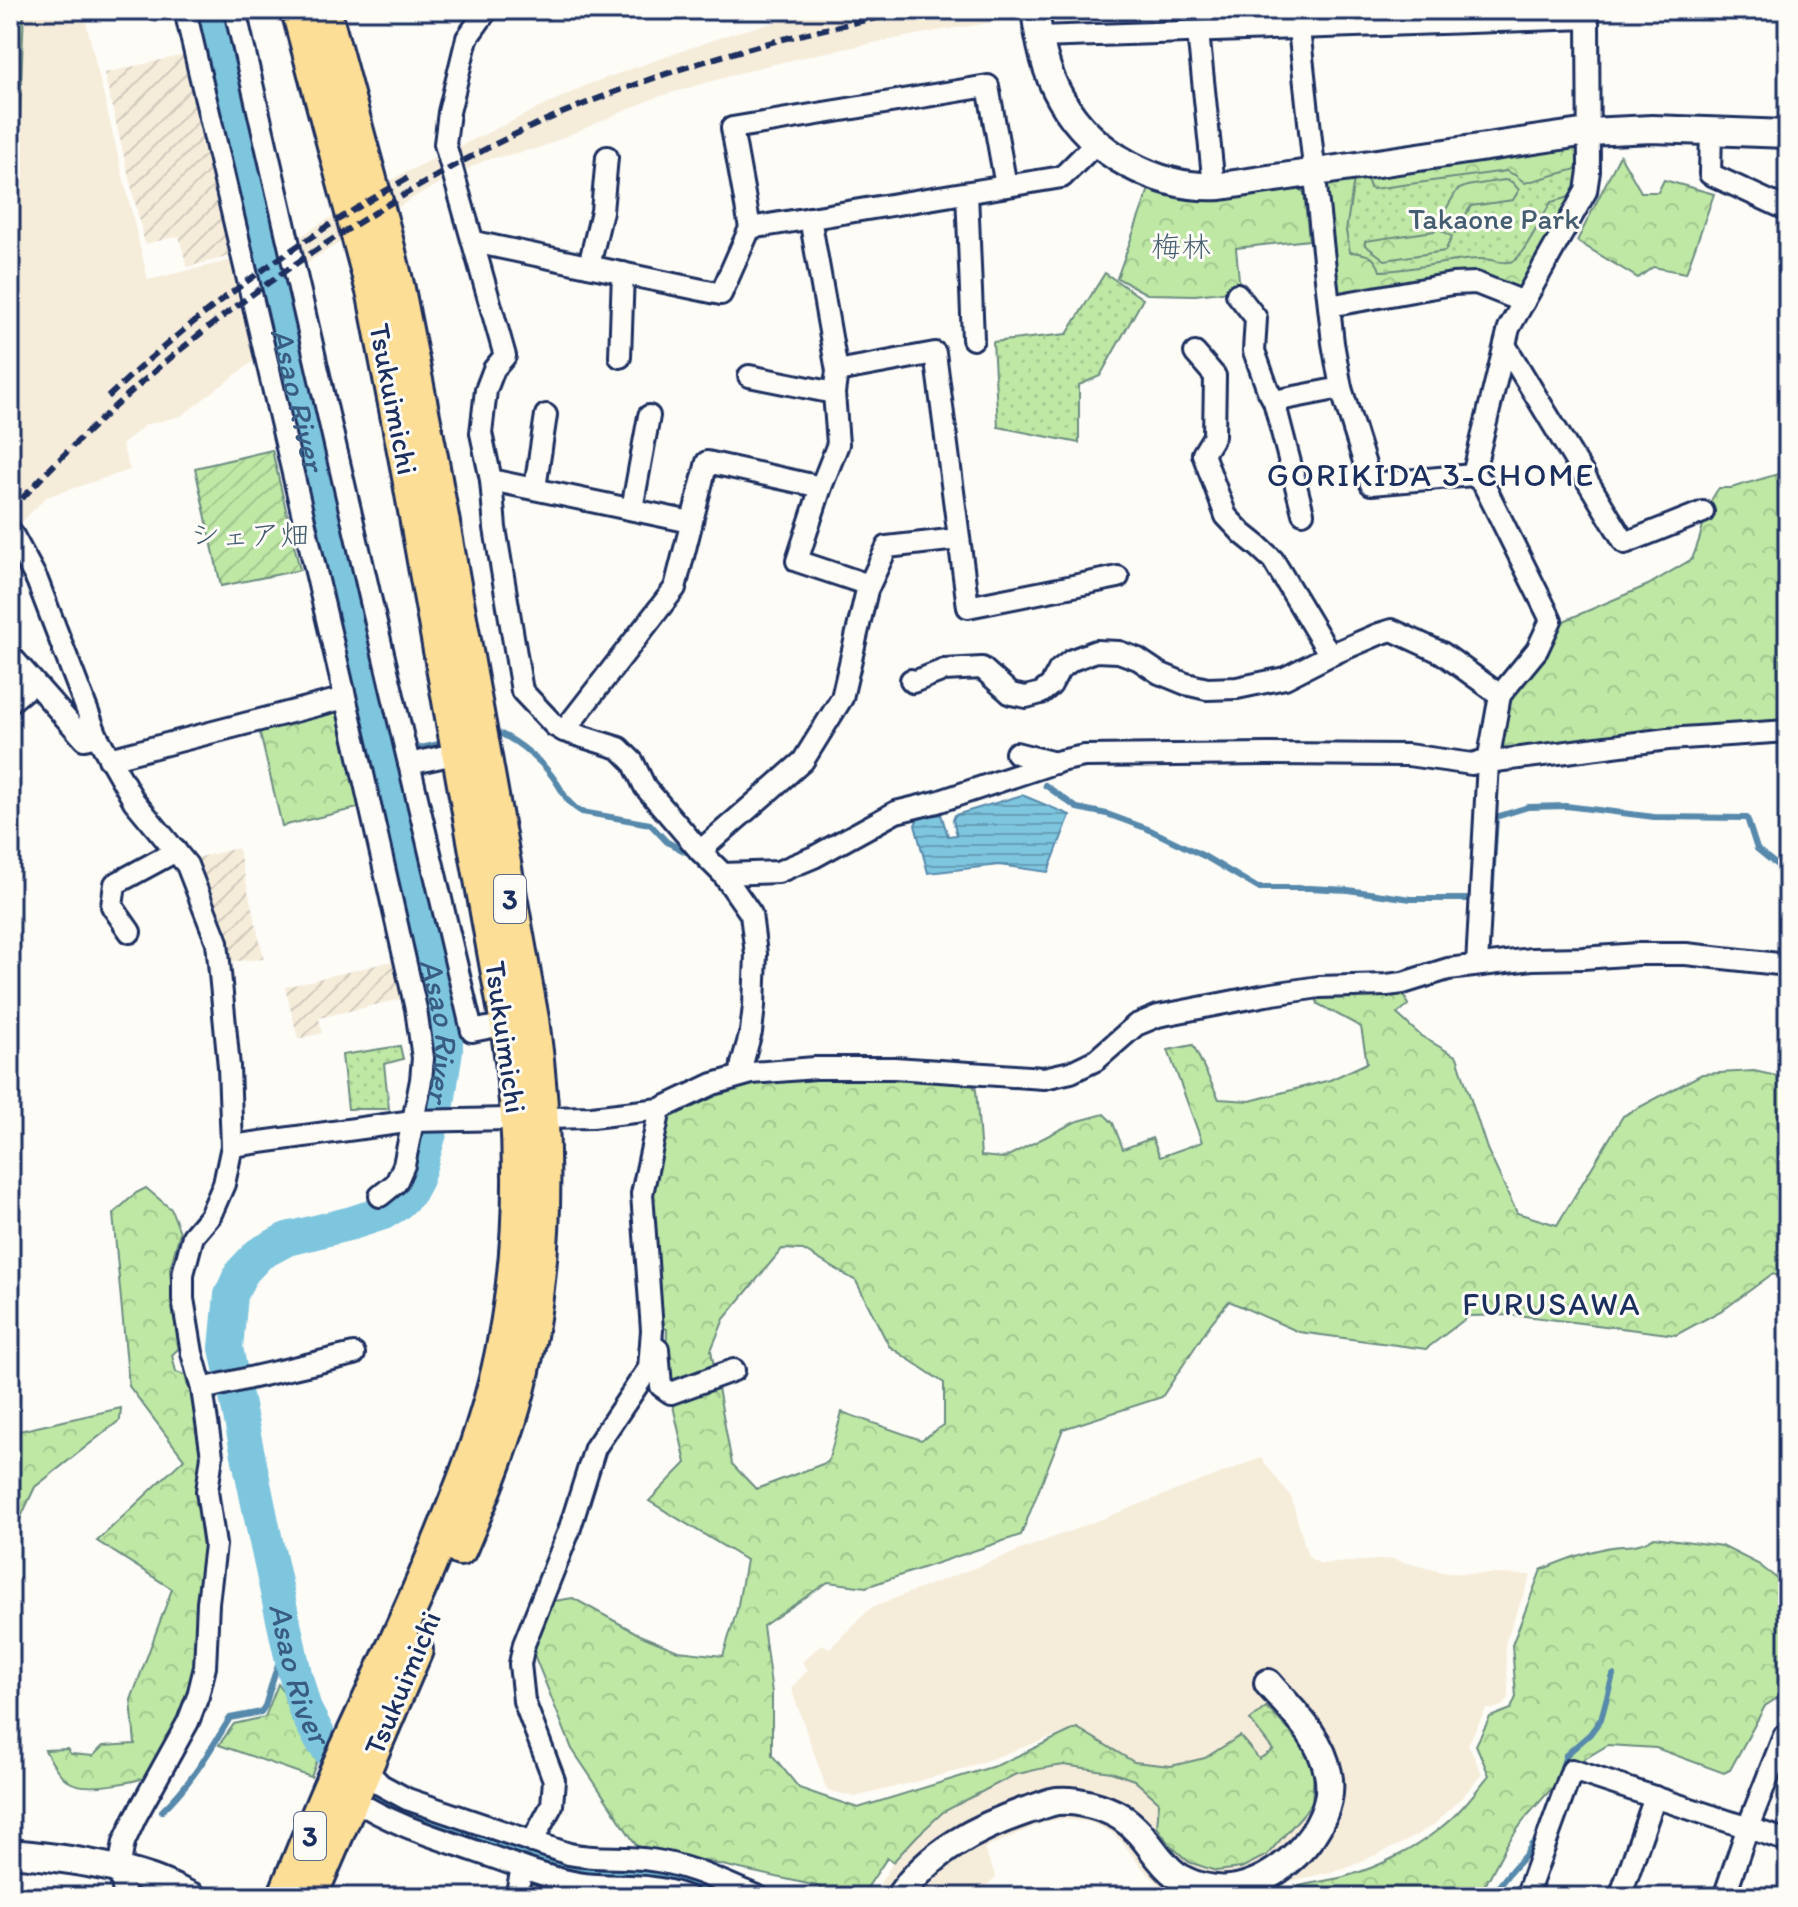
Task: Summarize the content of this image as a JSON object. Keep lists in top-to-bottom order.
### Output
{
  "streets": {
    "main road": ["Tsukuimichi", "3"]
  },
  "districts": ["GORIKIDA 3-CHOME", "FURUSAWA"],
  "water": ["Asao River"],
  "parks": ["Takaone Park", "梅林", "シェア畑"]
}
